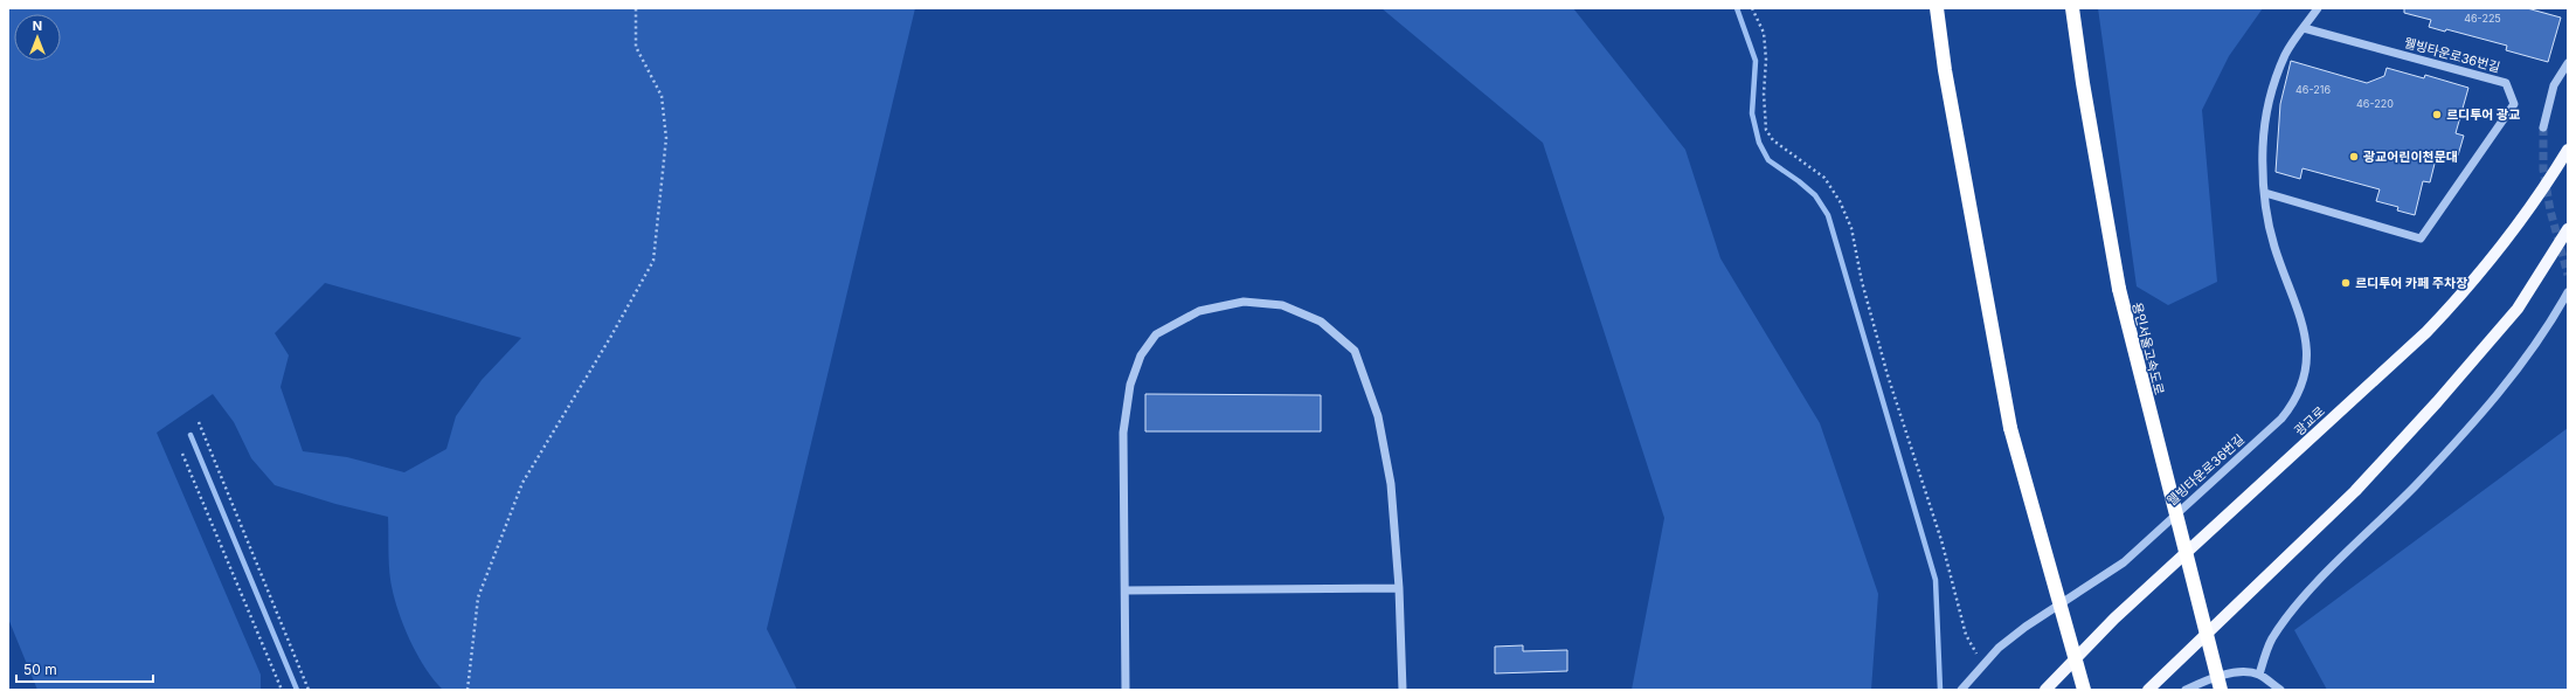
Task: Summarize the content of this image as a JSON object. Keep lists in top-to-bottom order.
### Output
{
  "streets": {
    "highway": ["용인서울고속도로"],
    "main road": ["광교로"],
    "street": ["웰빙타운로36번길"]
  },
  "places": ["르디투어 광교", "광교어린이천문대", "르디투어 카페 주차장"],
  "house_numbers": ["46-225", "46-216", "46-220"],
  "scale_bar": "50 m",
  "north": "top"
}
